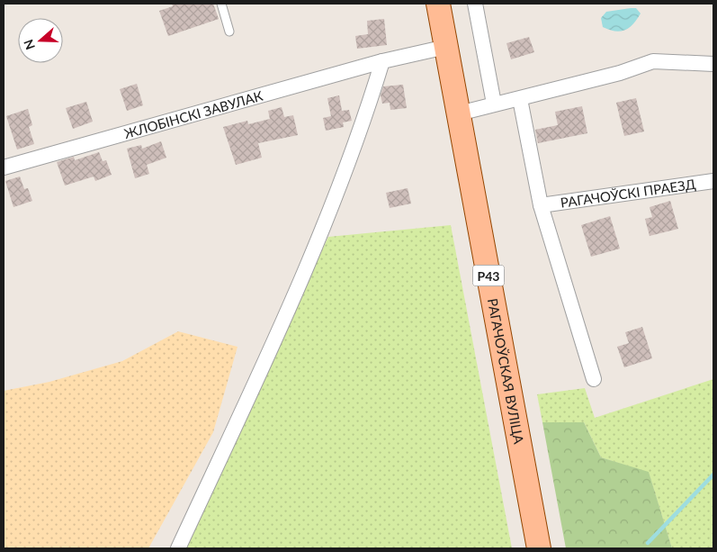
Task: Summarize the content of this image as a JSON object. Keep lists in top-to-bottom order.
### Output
{
  "streets": {
    "main road": ["Р43", "РАГАЧОЎСКАЯ ВУЛІЦА"],
    "street": ["ЖЛОБІНСКІ ЗАВУЛАК", "РАГАЧОЎСКІ ПРАЕЗД"]
  },
  "crossings": [
    ["ЖЛОБІНСКІ ЗАВУЛАК", "РАГАЧОЎСКАЯ ВУЛІЦА"]
  ],
  "north": "left"
}
